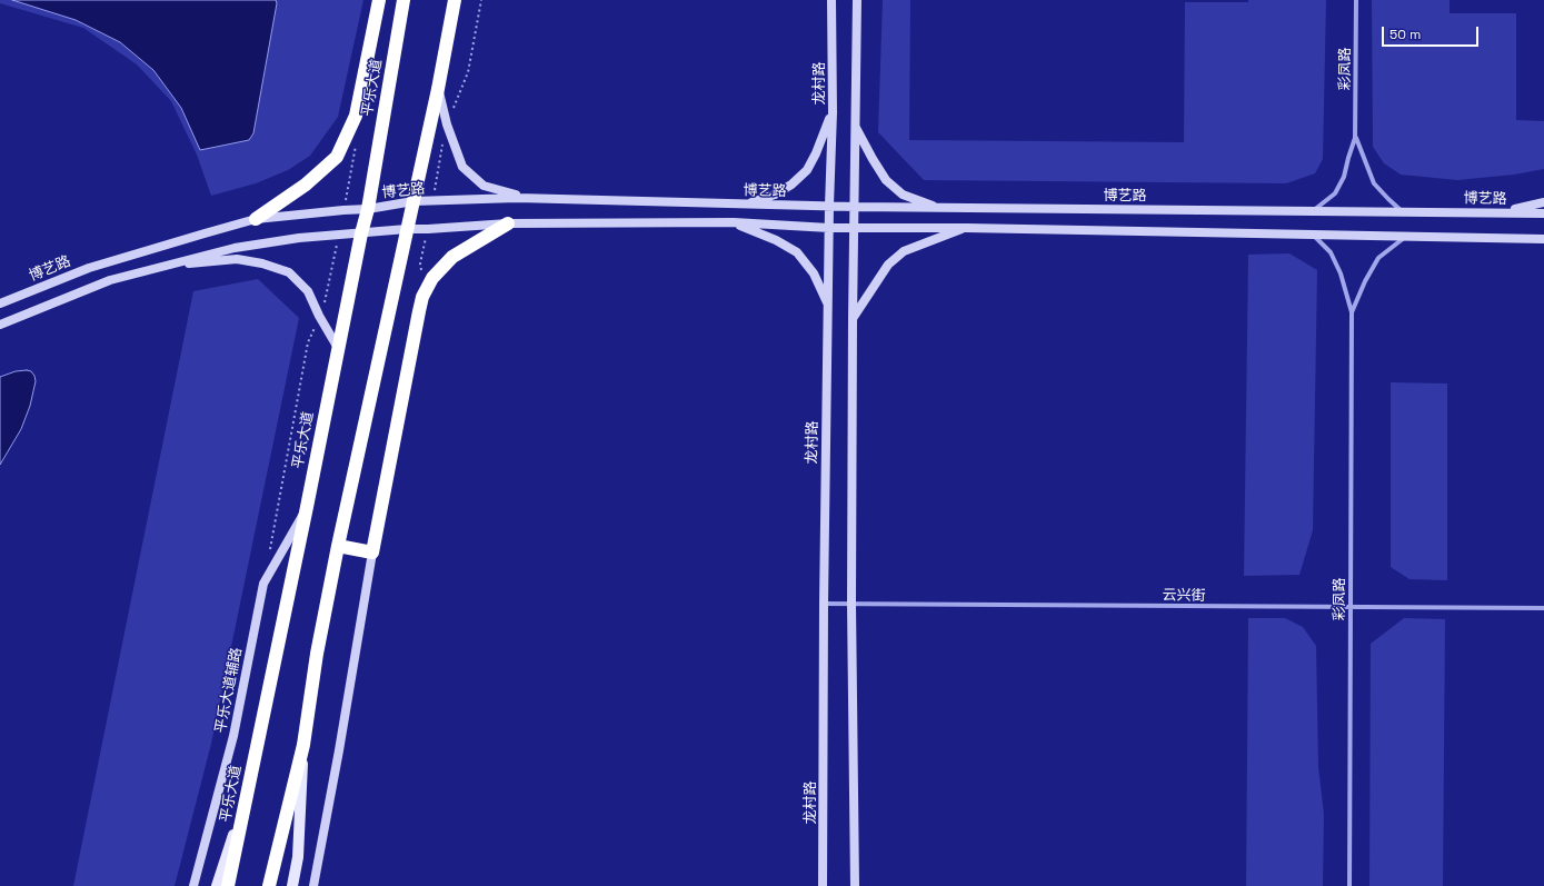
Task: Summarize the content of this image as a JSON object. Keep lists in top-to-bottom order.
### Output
{
  "streets": {
    "highway": ["平乐大道"],
    "main road": ["龙村路", "博艺路", "平乐大道辅路"],
    "street": ["彩凤路", "云兴街"]
  },
  "crossings": [
    ["彩凤路", "云兴街"],
    ["龙村路", "博艺路"],
    ["龙村路", "云兴街"],
    ["平乐大道", "博艺路"],
    ["平乐大道", "平乐大道辅路"]
  ],
  "scale_bar": "50 m"
}
